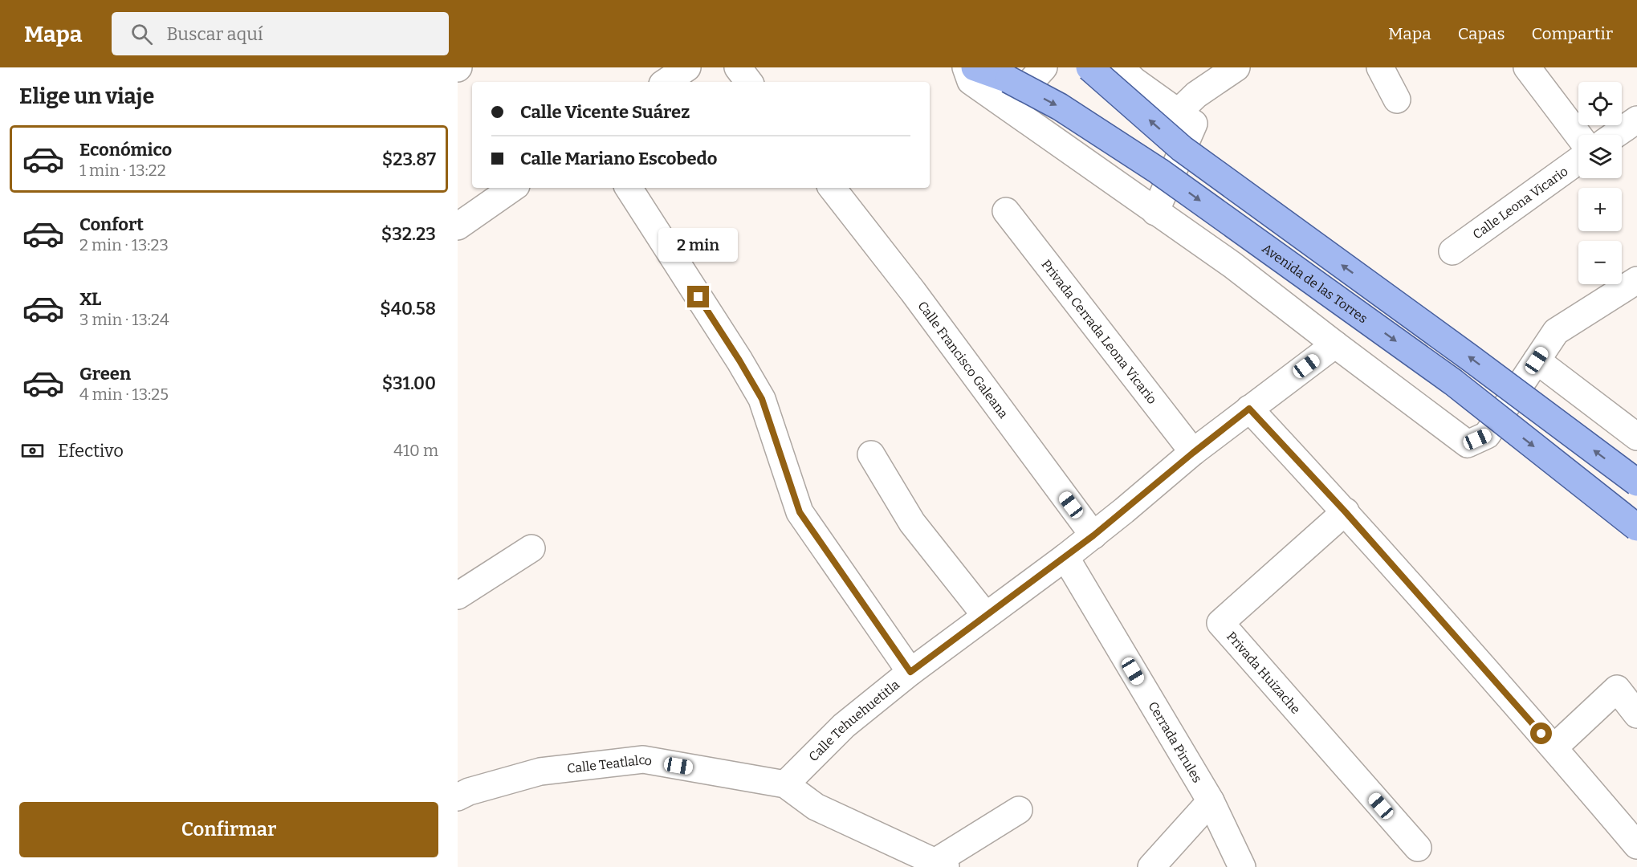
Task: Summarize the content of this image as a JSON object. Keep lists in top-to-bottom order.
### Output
{
  "streets": {
    "main road": ["Avenida de las Torres"],
    "street": [
      "Calle Leona Vicario",
      "Privada Cerrada Leona Vicario",
      "Calle Francisco Galeana",
      "Privada Huizache",
      "Calle Tehuehuetitla",
      "Cerrada Pirules",
      "Calle Teatlalco"
    ]
  },
  "crossings": [
    ["Calle Tehuehuetitla", "Cerrada Pirules"],
    ["Calle Tehuehuetitla", "Calle Teatlalco"]
  ],
  "page": {
    "header": "Mapa",
    "search": "Buscar aquí",
    "nav": ["Mapa", "Capas", "Compartir"],
    "heading": "Elige un viaje",
    "map_buttons": ["+", "−"],
    "banner": ["Calle Vicente Suárez", "Calle Mariano Escobedo"],
    "list": [
      {
        "name": "Económico",
        "note": "1 min · 13:22",
        "value": "$23.87"
      },
      {
        "name": "Confort",
        "note": "2 min · 13:23",
        "value": "$32.23"
      },
      {
        "name": "XL",
        "note": "3 min · 13:24",
        "value": "$40.58"
      },
      {
        "name": "Green",
        "note": "4 min · 13:25",
        "value": "$31.00"
      }
    ],
    "bubble": "2 min",
    "pay": ["Efectivo", "410 m"],
    "buttons": "Confirmar"
  }
}
